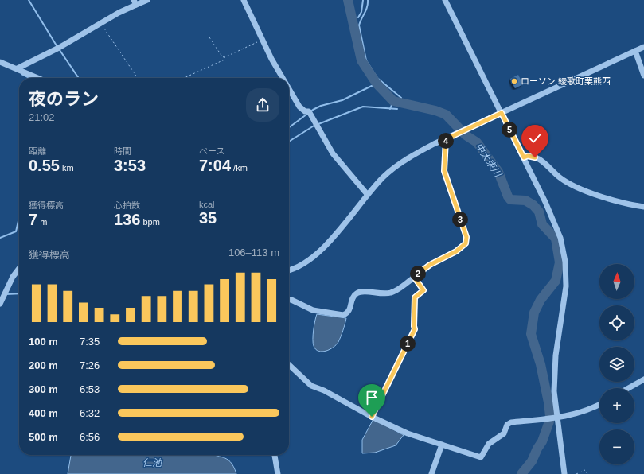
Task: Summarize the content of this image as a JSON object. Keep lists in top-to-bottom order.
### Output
{
  "water": ["中大束川", "仁池"],
  "places": ["ローソン 綾歌町栗熊西"],
  "north": "top",
  "page": {
    "heading": ["夜のラン", "21:02"],
    "pins": [
      "5",
      "4",
      "3",
      "2",
      "1"
    ],
    "stats": [
      ["距離", "0.55 km"],
      ["時間", "3:53"],
      ["ペース", "7:04 /km"],
      ["獲得標高", "7 m"],
      ["心拍数", "136 bpm"],
      ["kcal", "35"]
    ],
    "chart": ["獲得標高", "106–113 m"],
    "map_buttons": ["+", "−"],
    "list": [
      {
        "name": "100 m",
        "note": "7:35"
      },
      {
        "name": "200 m",
        "note": "7:26"
      },
      {
        "name": "300 m",
        "note": "6:53"
      },
      {
        "name": "400 m",
        "note": "6:32"
      },
      {
        "name": "500 m",
        "note": "6:56"
      }
    ]
  }
}
